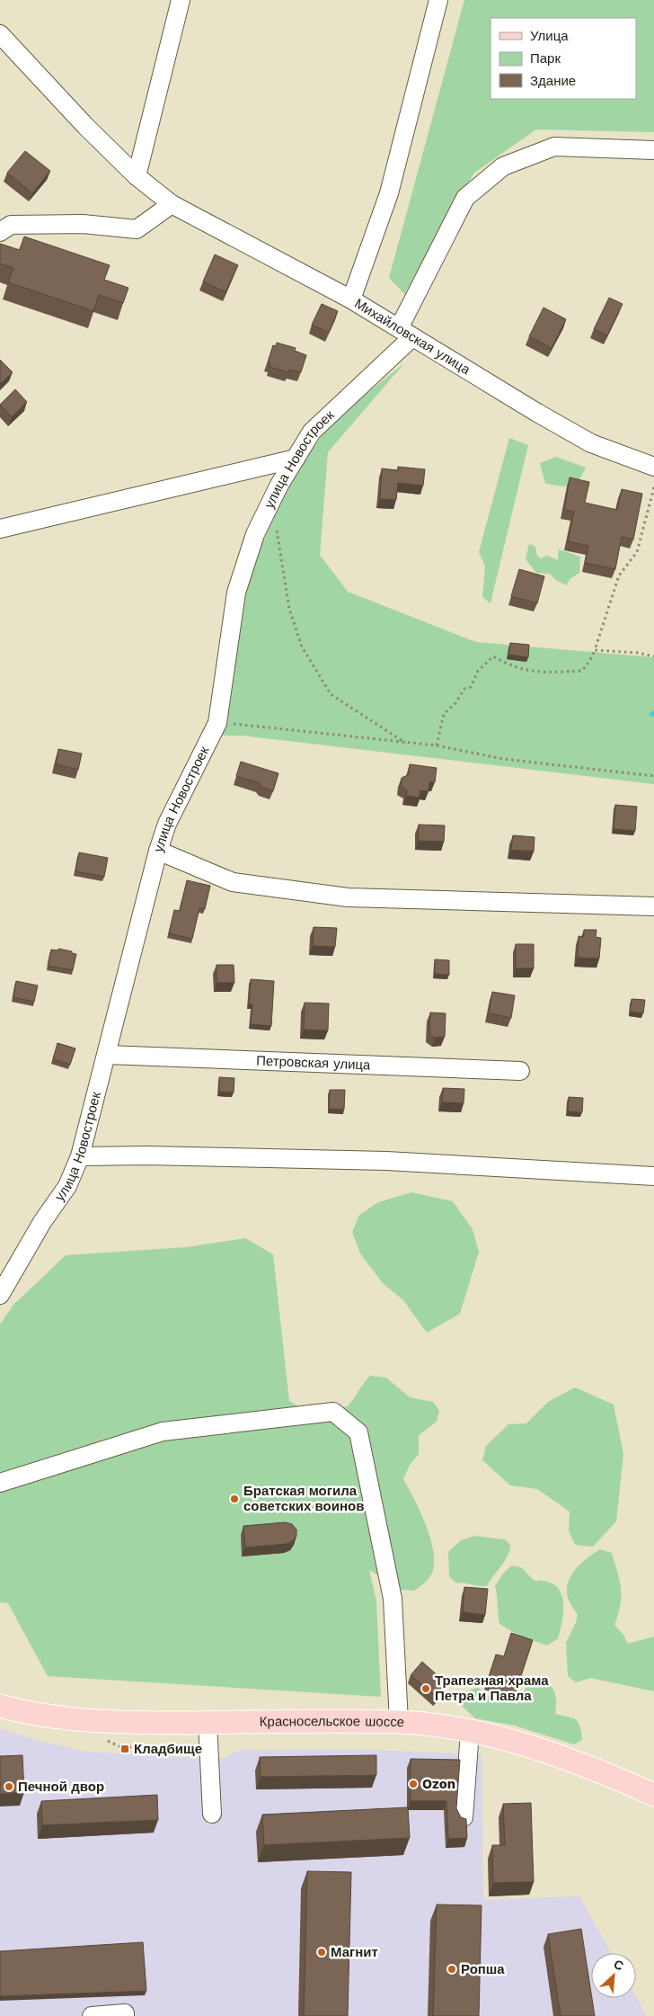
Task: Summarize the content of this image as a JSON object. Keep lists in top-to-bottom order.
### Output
{
  "streets": {
    "main road": ["Красносельское шоссе"],
    "street": ["Михайловская улица", "улица Новостроек", "Петровская улица"]
  },
  "crossings": [
    ["Михайловская улица", "улица Новостроек"],
    ["улица Новостроек", "Петровская улица"]
  ],
  "places": {
    "other": [
      "Братская могила советских воинов",
      "Трапезная храма Петра и Павла",
      "Ozon",
      "Печной двор",
      "Магнит",
      "Ропша"
    ],
    "transit": ["Кладбище"]
  },
  "legend": ["Улица", "Парк", "Здание"],
  "north": "top right"
}
